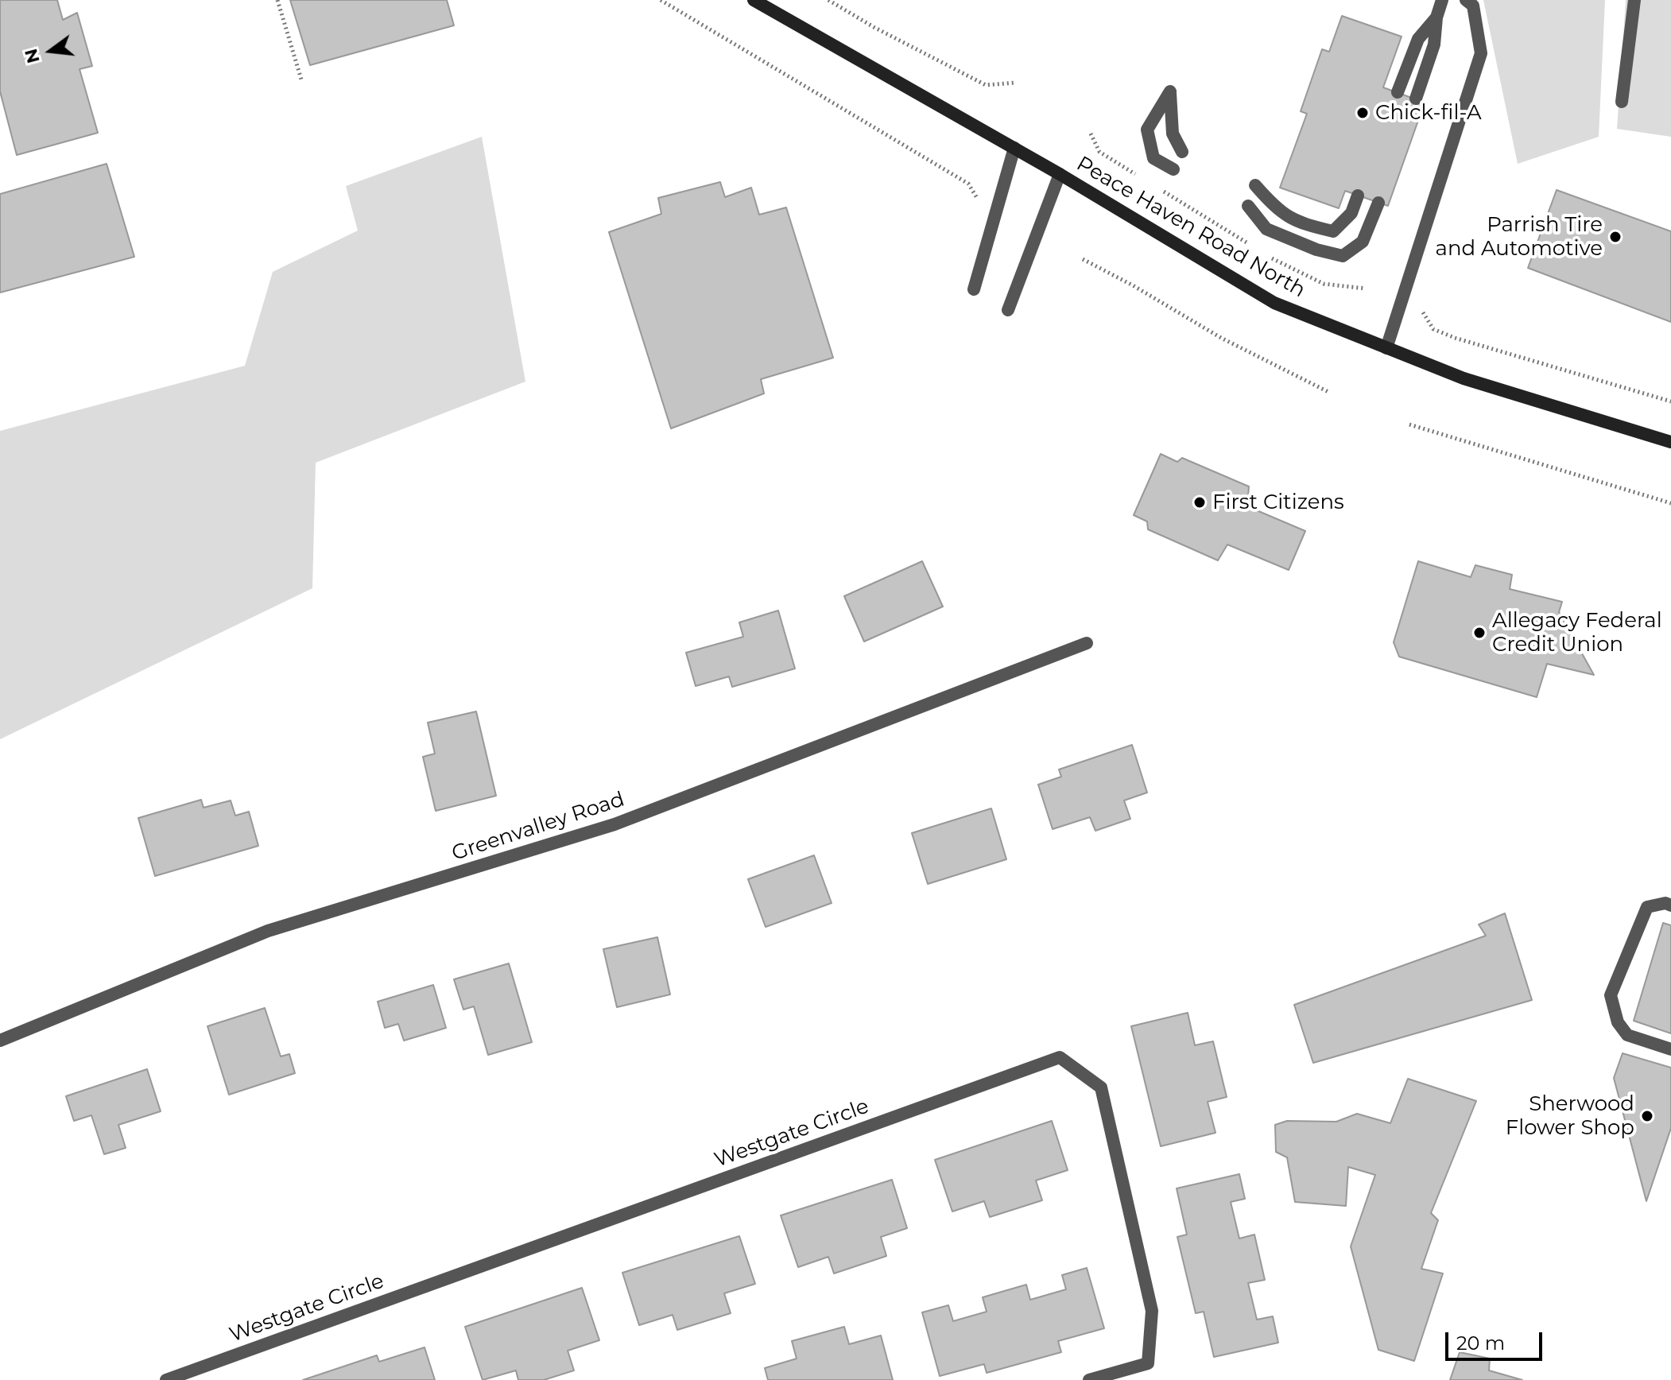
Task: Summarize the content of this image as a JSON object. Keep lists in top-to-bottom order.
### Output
{
  "streets": {
    "main road": ["Peace Haven Road North"],
    "street": ["Greenvalley Road", "Westgate Circle"]
  },
  "places": [
    "Chick-fil-A",
    "Parrish Tire and Automotive",
    "First Citizens",
    "Allegacy Federal Credit Union",
    "Sherwood Flower Shop"
  ],
  "scale_bar": "20 m",
  "north": "left"
}
